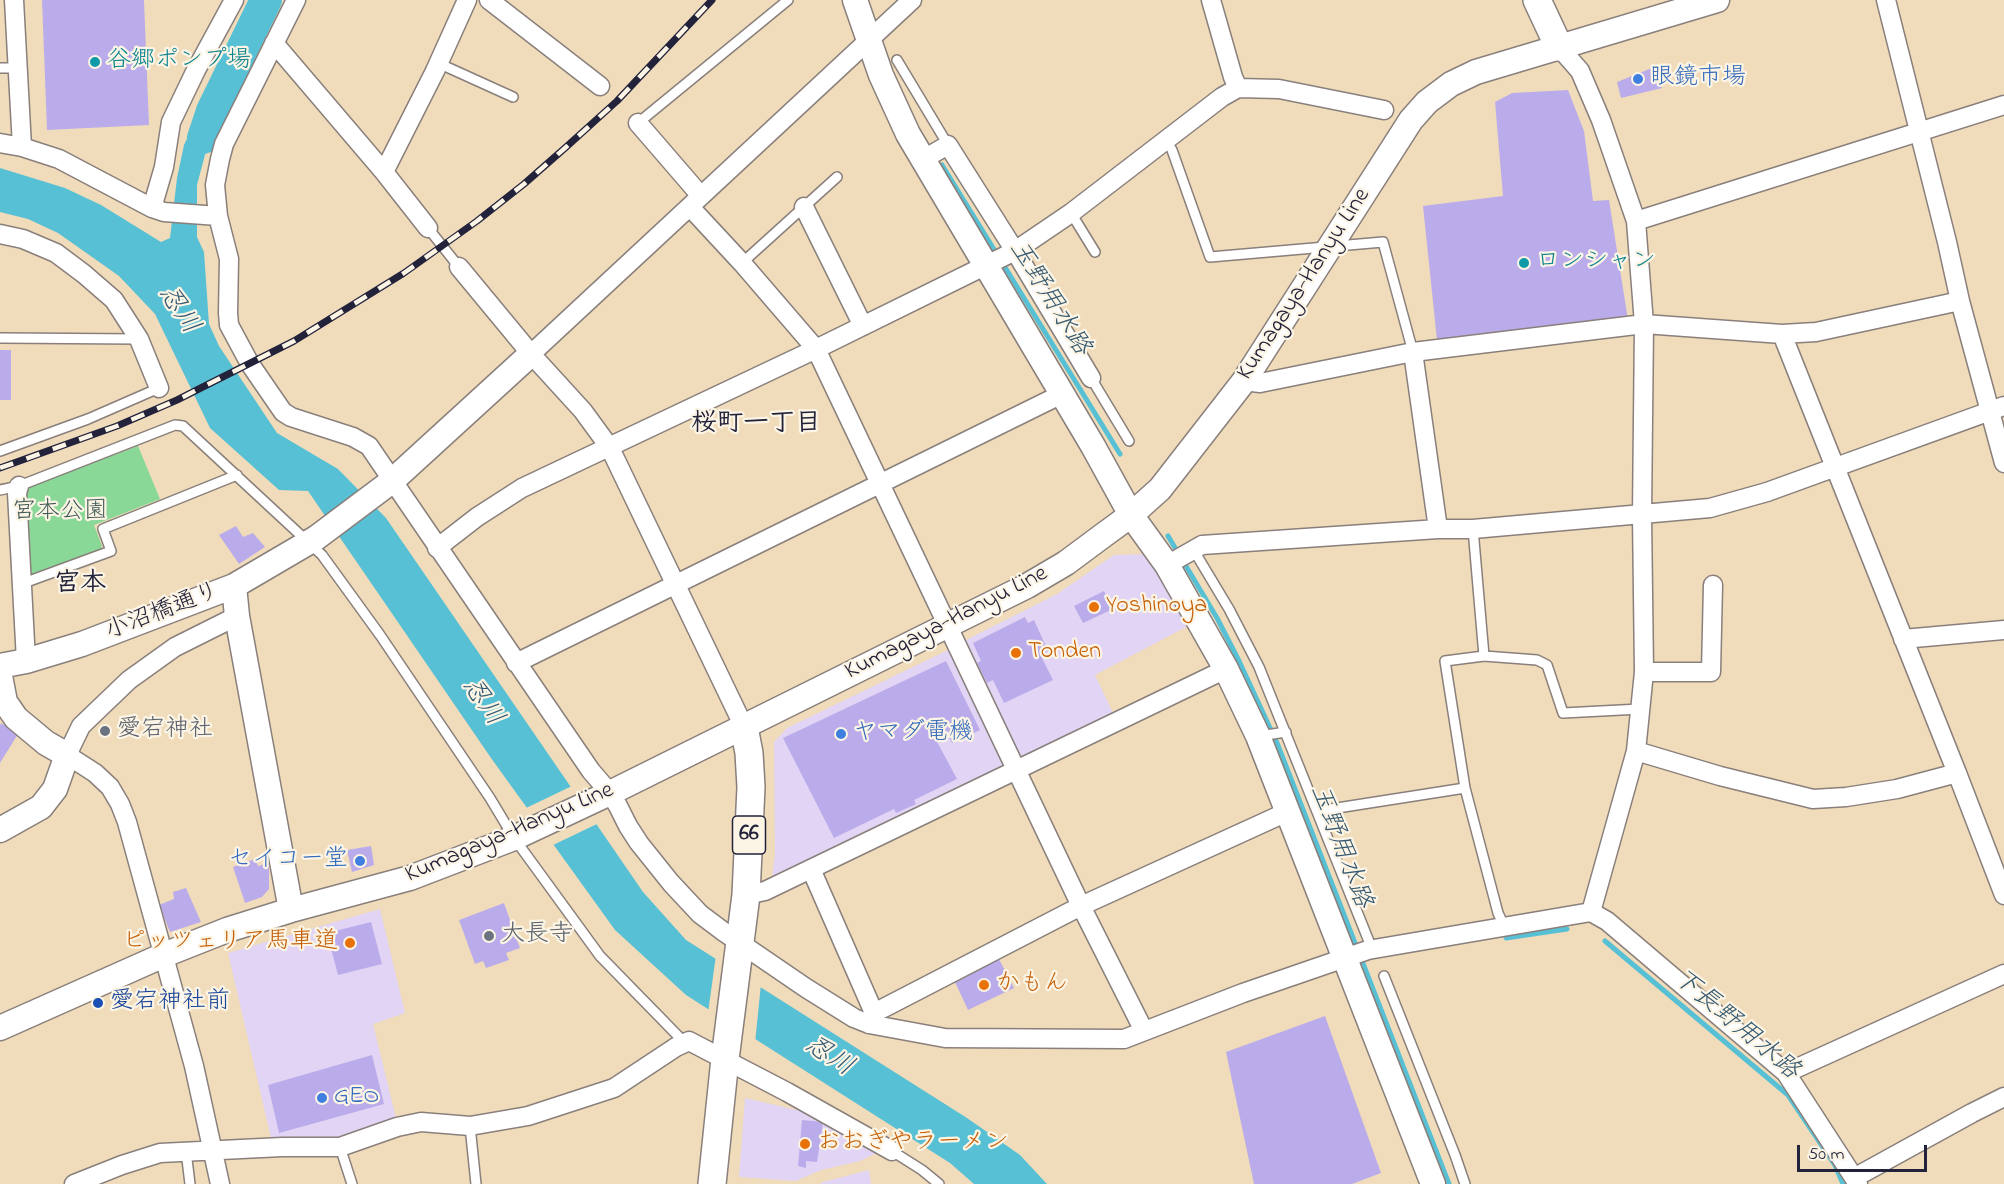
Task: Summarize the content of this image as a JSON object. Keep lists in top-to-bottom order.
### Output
{
  "streets": {
    "main road": ["66"],
    "street": ["Kumagaya-Hanyu Line", "小沼橋通り"]
  },
  "crossings": [
    ["Kumagaya-Hanyu Line", "66"]
  ],
  "districts": ["桜町一丁目", "宮本"],
  "water": ["玉野用水路", "忍川", "下長野用水路"],
  "parks": ["宮本公園"],
  "places": [
    "谷郷ポンプ場",
    "眼鏡市場",
    "ロンシャン",
    "Yoshinoya",
    "Tonden",
    "愛宕神社",
    "ヤマダ電機",
    "セイコー堂",
    "大長寺",
    "ピッツェリア馬車道",
    "かもん",
    "愛宕神社前",
    "GEO",
    "おおぎやラーメン"
  ],
  "scale_bar": "50 m"
}
